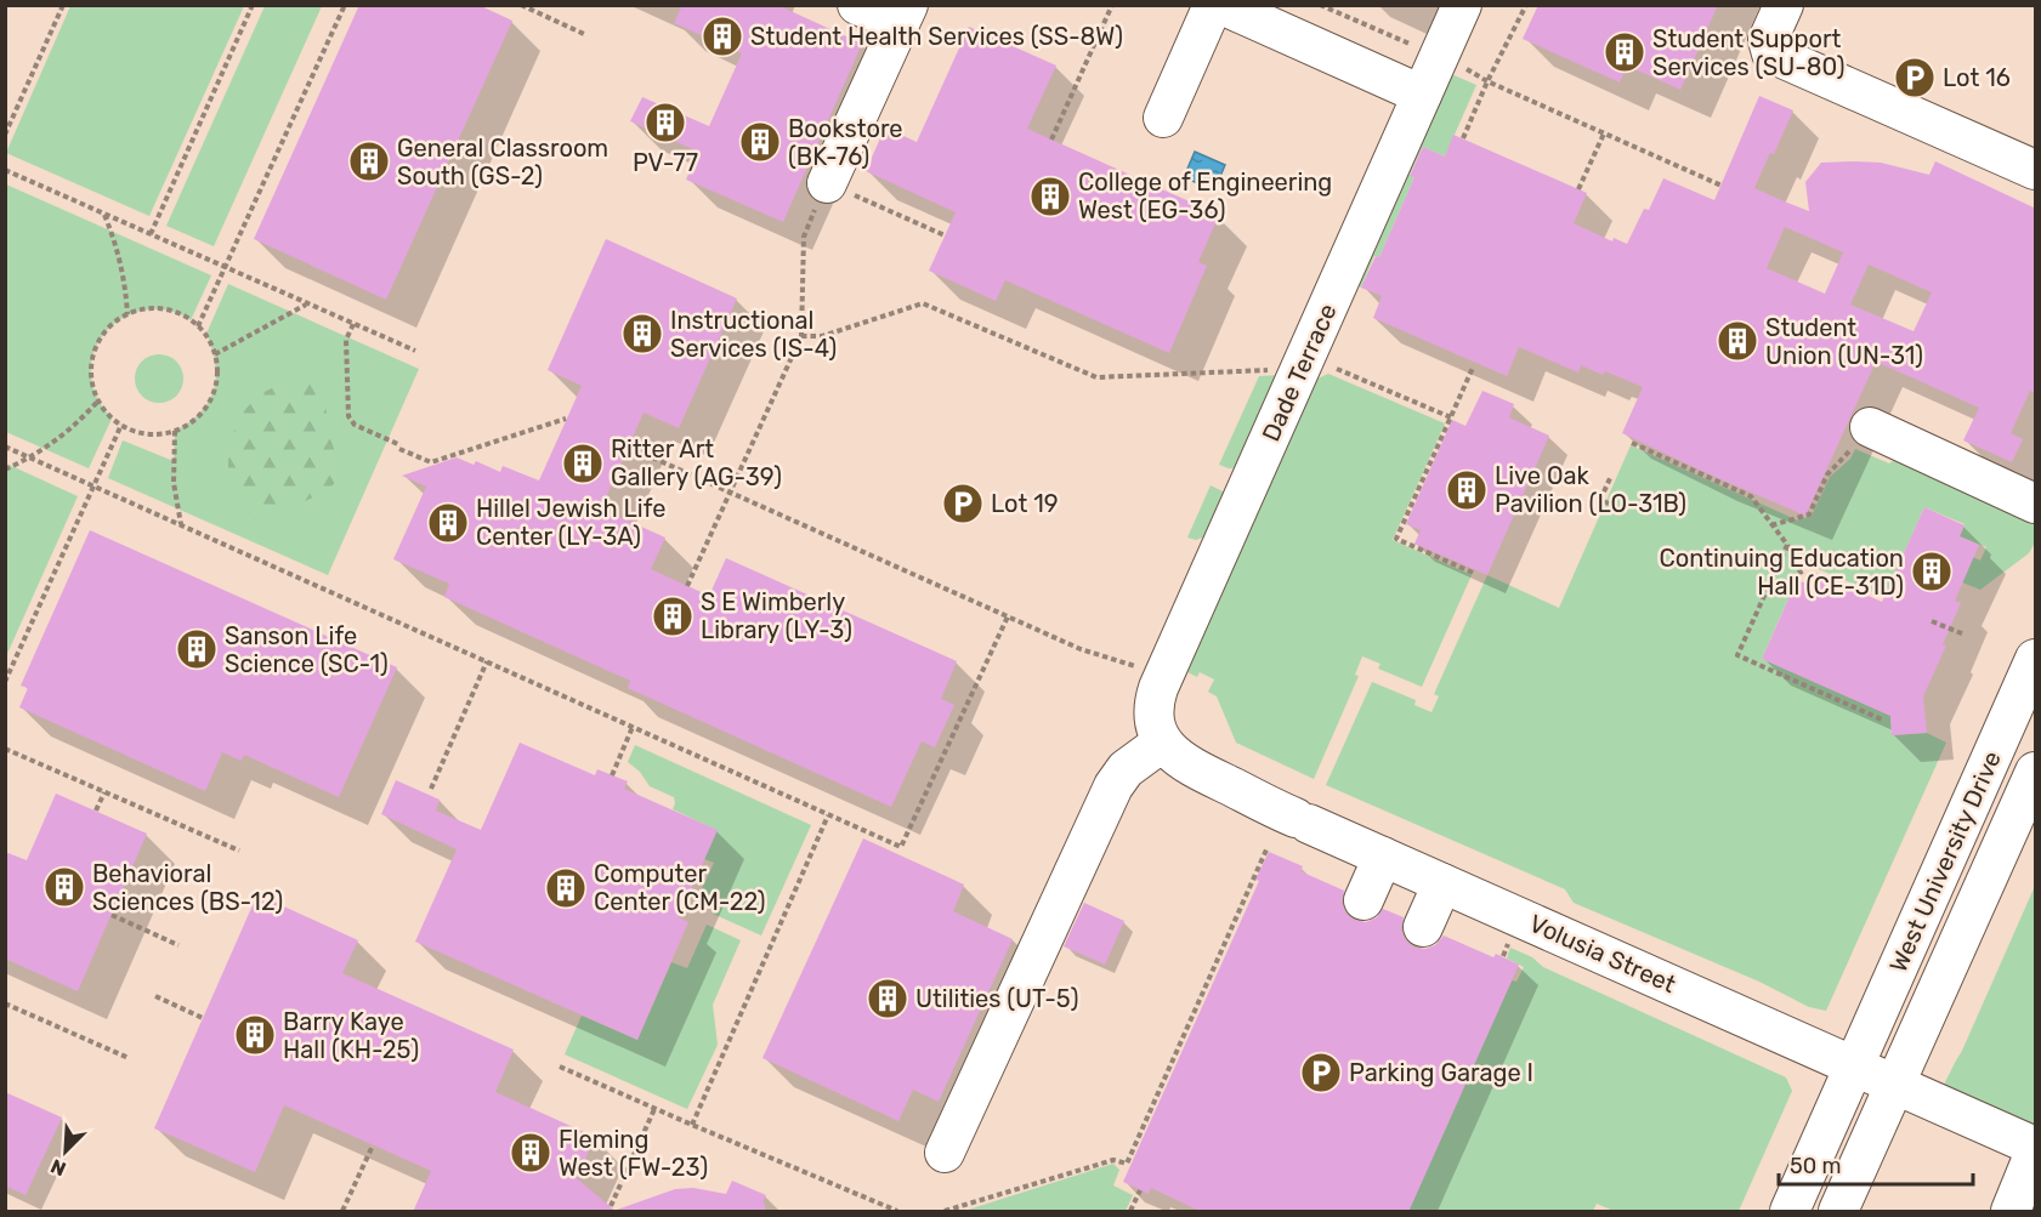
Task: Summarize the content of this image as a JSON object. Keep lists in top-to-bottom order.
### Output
{
  "streets": {
    "street": ["Dade Terrace", "West University Drive", "Volusia Street"]
  },
  "crossings": [
    ["Dade Terrace", "Volusia Street"],
    ["West University Drive", "Volusia Street"]
  ],
  "places": {
    "building": [
      "Student Health Services (SS-8W)",
      "Student Support Services (SU-80)",
      "PV-77",
      "Bookstore (BK-76)",
      "General Classroom South (GS-2)",
      "College of Engineering West (EG-36)",
      "Instructional Services (IS-4)",
      "Student Union (UN-31)",
      "Ritter Art Gallery (AG-39)",
      "Live Oak Pavilion (LO-31B)",
      "Hillel Jewish Life Center (LY-3A)",
      "Continuing Education Hall (CE-31D)",
      "S E Wimberly Library (LY-3)",
      "Sanson Life Science (SC-1)",
      "Behavioral Sciences (BS-12)",
      "Computer Center (CM-22)",
      "Utilities (UT-5)",
      "Barry Kaye Hall (KH-25)",
      "Fleming West (FW-23)"
    ],
    "parking": ["Lot 16", "Lot 19", "Parking Garage I"]
  },
  "scale_bar": "50 m",
  "north": "bottom left"
}
